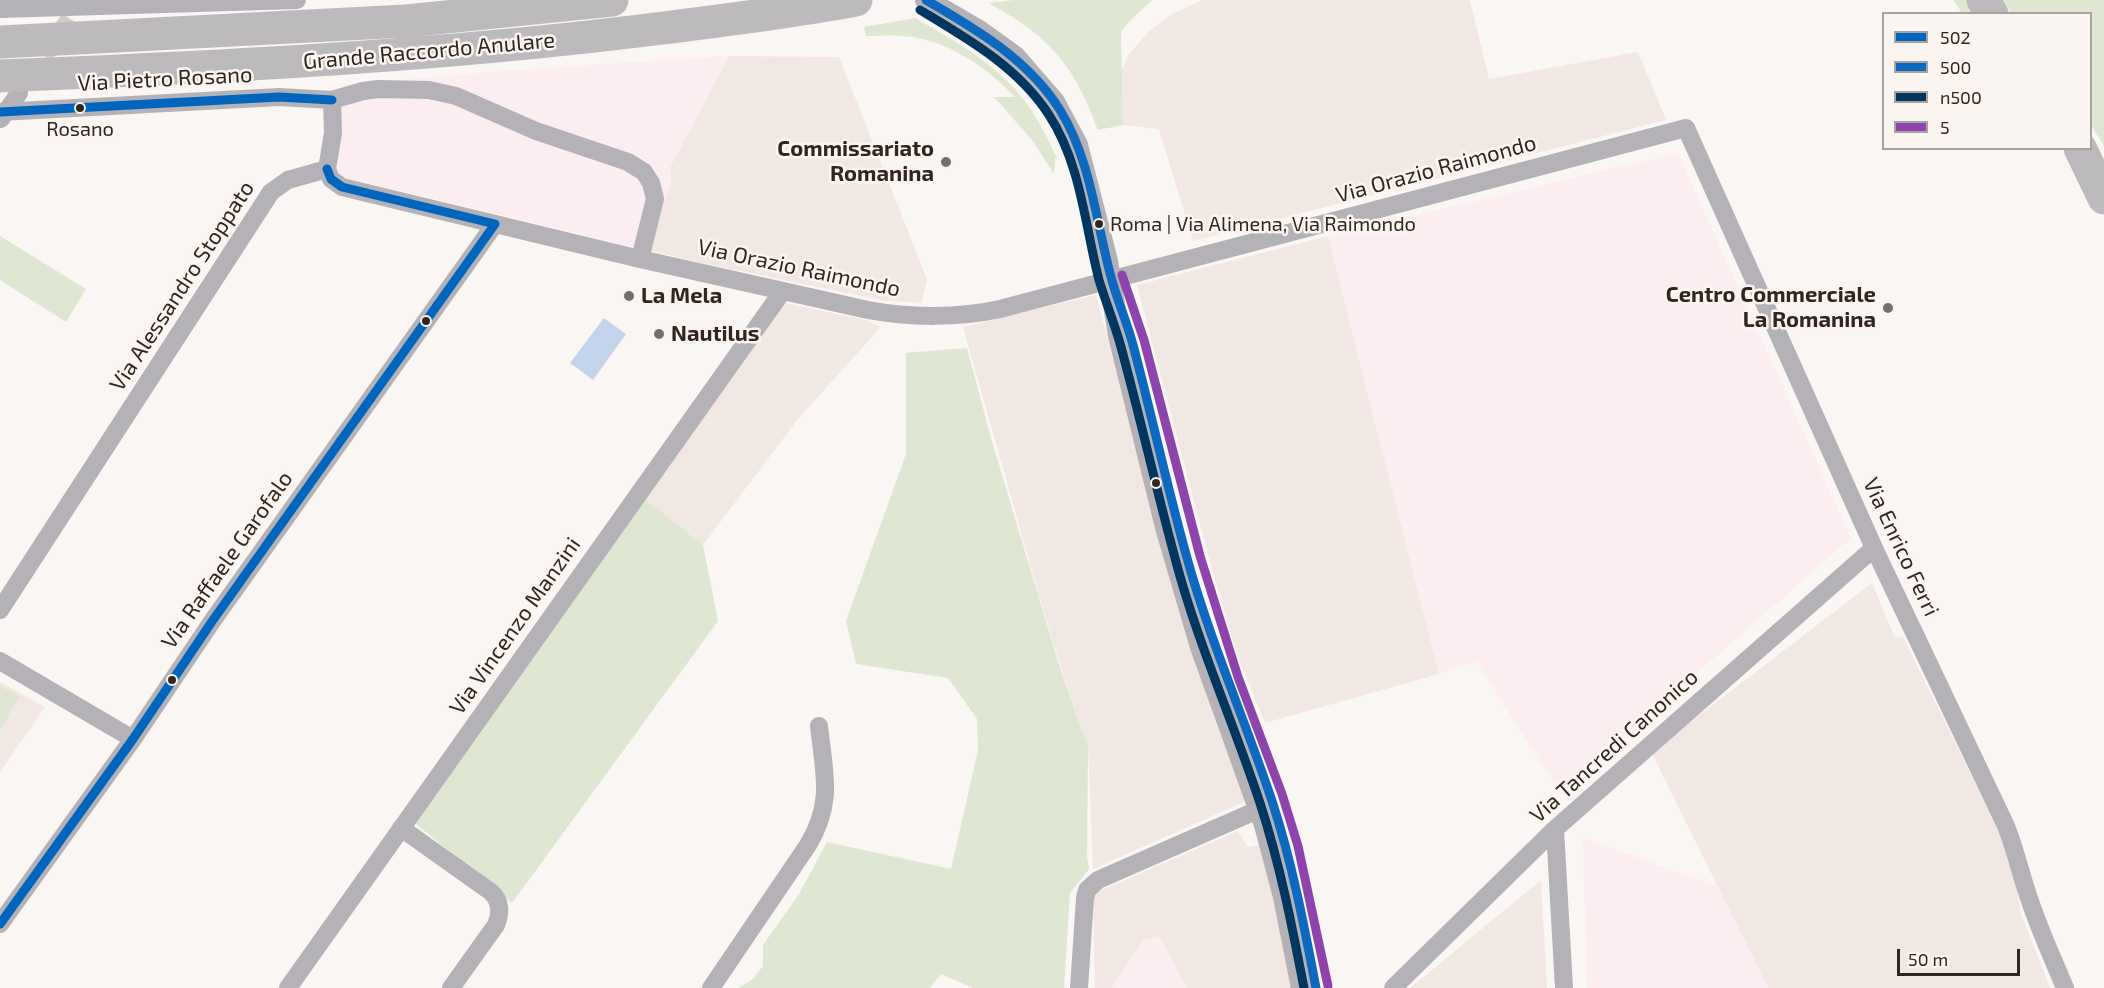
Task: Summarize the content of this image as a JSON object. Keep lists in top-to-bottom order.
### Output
{
  "streets": {
    "highway": ["Grande Raccordo Anulare"],
    "street": [
      "Via Pietro Rosano",
      "Via Orazio Raimondo",
      "Via Alessandro Stoppato",
      "Via Enrico Ferri",
      "Via Raffaele Garofalo",
      "Via Vincenzo Manzini",
      "Via Tancredi Canonico"
    ]
  },
  "crossings": [
    ["Via Orazio Raimondo", "Via Enrico Ferri"],
    ["Via Orazio Raimondo", "Via Raffaele Garofalo"],
    ["Via Orazio Raimondo", "Via Vincenzo Manzini"],
    ["Via Enrico Ferri", "Via Tancredi Canonico"]
  ],
  "places": [
    "Rosano",
    "Commissariato Romanina",
    "Roma | Via Alimena, Via Raimondo",
    "La Mela",
    "Centro Commerciale La Romanina",
    "Nautilus"
  ],
  "lines": [
    "transit line 500",
    "transit line n500",
    "transit line 502",
    "transit line 5"
  ],
  "legend": [
    "502",
    "500",
    "n500",
    "5"
  ],
  "scale_bar": "50 m"
}
